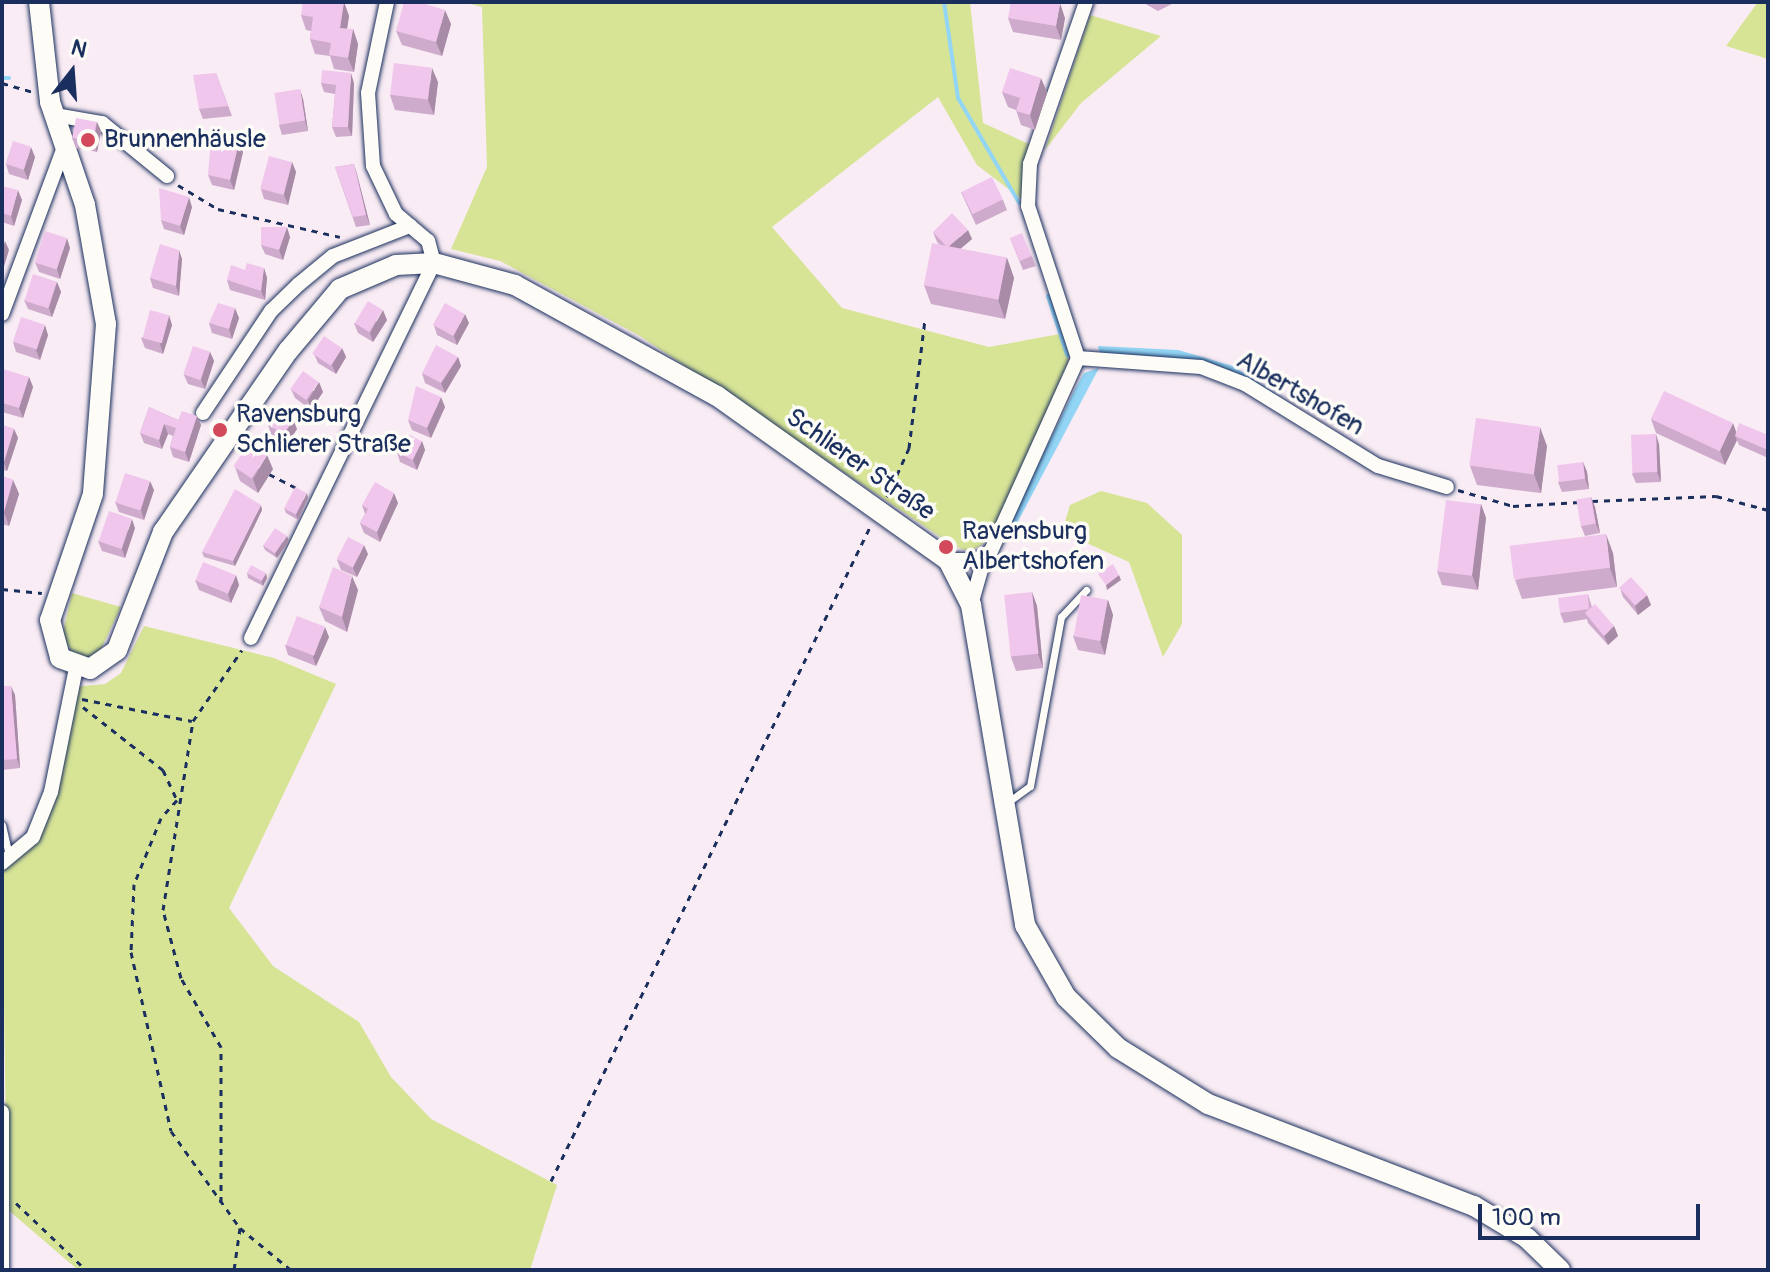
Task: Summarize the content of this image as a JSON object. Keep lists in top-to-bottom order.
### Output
{
  "streets": {
    "main road": ["Schlierer Straße"],
    "street": ["Albertshofen"]
  },
  "places": ["Brunnenhäusle", "Ravensburg Schlierer Straße", "Ravensburg Albertshofen"],
  "scale_bar": "100 m",
  "north": "top"
}
